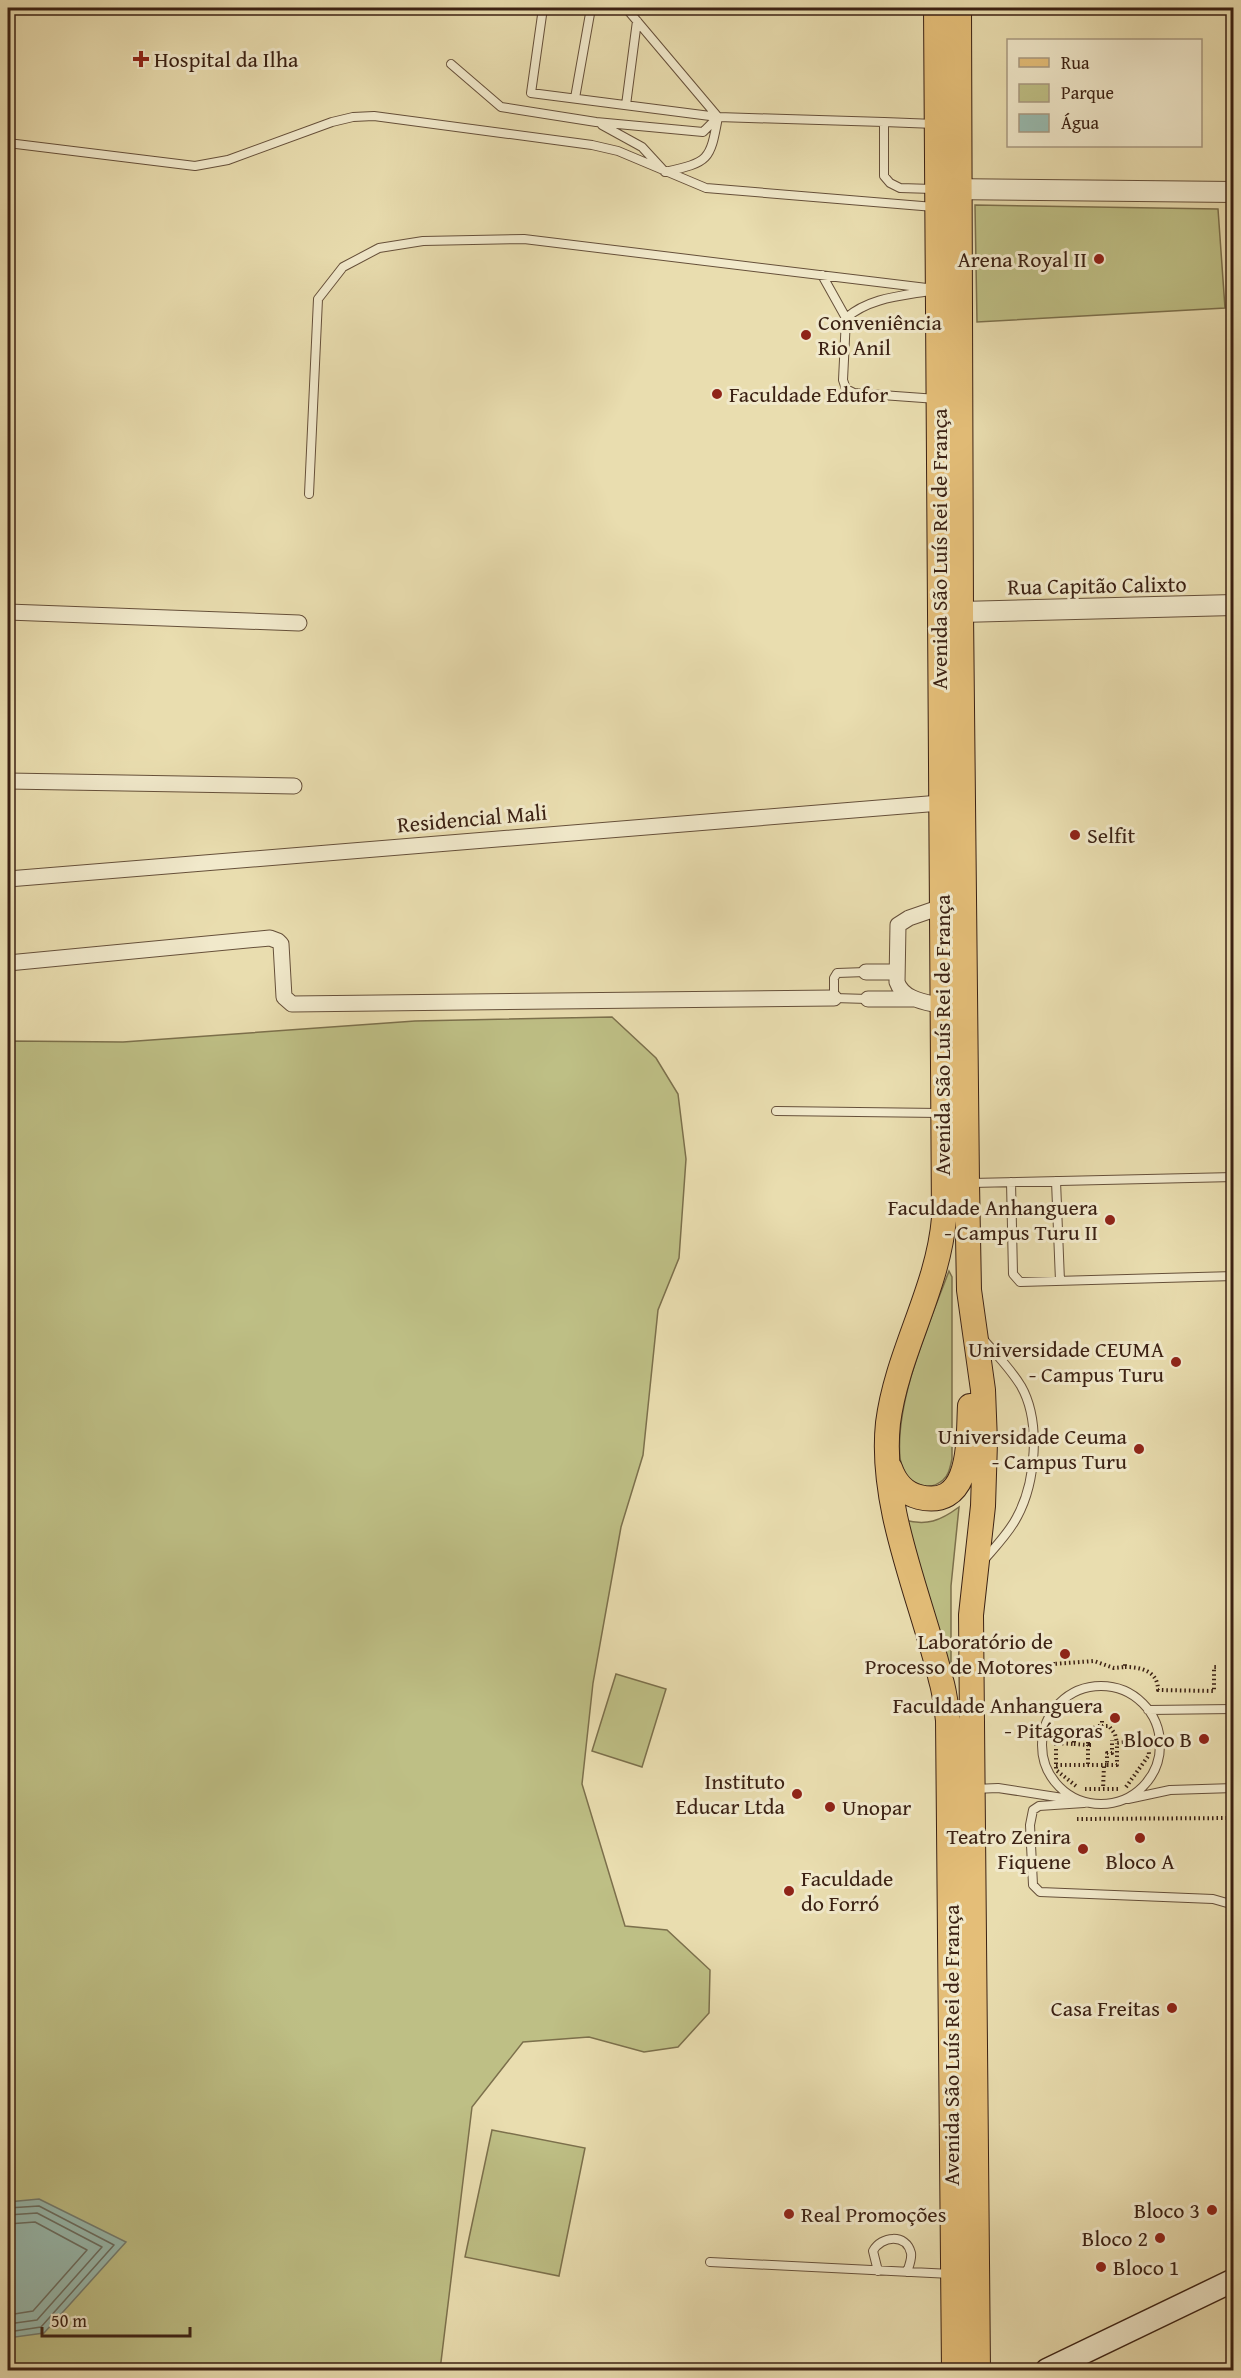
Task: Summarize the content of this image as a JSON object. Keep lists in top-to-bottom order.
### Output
{
  "streets": {
    "main road": ["Avenida São Luís Rei de França"],
    "street": ["Rua Capitão Calixto", "Residencial Mali"]
  },
  "crossings": [
    ["Avenida São Luís Rei de França", "Rua Capitão Calixto"],
    ["Avenida São Luís Rei de França", "Residencial Mali"]
  ],
  "places": {
    "health": ["Hospital da Ilha"],
    "other": [
      "Arena Royal II",
      "Conveniência Rio Anil",
      "Faculdade Edufor",
      "Selfit",
      "Faculdade Anhanguera - Campus Turu II",
      "Universidade CEUMA - Campus Turu",
      "Universidade Ceuma - Campus Turu",
      "Laboratório de Processo de Motores",
      "Faculdade Anhanguera - Pitágoras",
      "Bloco B",
      "Instituto Educar Ltda",
      "Unopar",
      "Bloco A",
      "Teatro Zenira Fiquene",
      "Faculdade do Forró",
      "Casa Freitas",
      "Bloco 3",
      "Real Promoções",
      "Bloco 2",
      "Bloco 1"
    ]
  },
  "legend": ["Rua", "Parque", "Água"],
  "scale_bar": "50 m"
}
